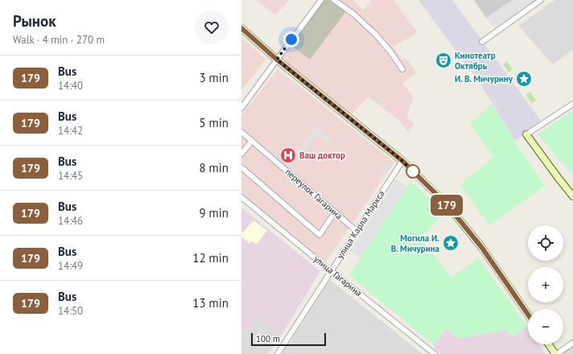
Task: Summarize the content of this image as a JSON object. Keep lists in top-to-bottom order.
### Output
{
  "streets": {
    "street": ["переулок Гагарина", "улица Карла Маркса", "улица Гагарина"]
  },
  "crossings": [
    ["переулок Гагарина", "улица Карла Маркса"],
    ["улица Карла Маркса", "улица Гагарина"]
  ],
  "places": {
    "theatre": ["Кинотеатр Октябрь"],
    "place": ["И. В. Мичурину", "Могила И. В. Мичурина"],
    "hospital": ["Ваш доктор"]
  },
  "lines": ["bus line 179"],
  "scale_bar": "100 m",
  "page": {
    "heading": ["Рынок", "Walk · 4 min · 270 m"],
    "on_map": "179",
    "list": [
      {
        "mark": "179",
        "name": "Bus",
        "note": "14:40",
        "value": "3 min"
      },
      {
        "mark": "179",
        "name": "Bus",
        "note": "14:42",
        "value": "5 min"
      },
      {
        "mark": "179",
        "name": "Bus",
        "note": "14:45",
        "value": "8 min"
      },
      {
        "mark": "179",
        "name": "Bus",
        "note": "14:46",
        "value": "9 min"
      },
      {
        "mark": "179",
        "name": "Bus",
        "note": "14:49",
        "value": "12 min"
      },
      {
        "mark": "179",
        "name": "Bus",
        "note": "14:50",
        "value": "13 min"
      }
    ],
    "map_buttons": ["+", "−"],
    "scale": "100 m"
  }
}
